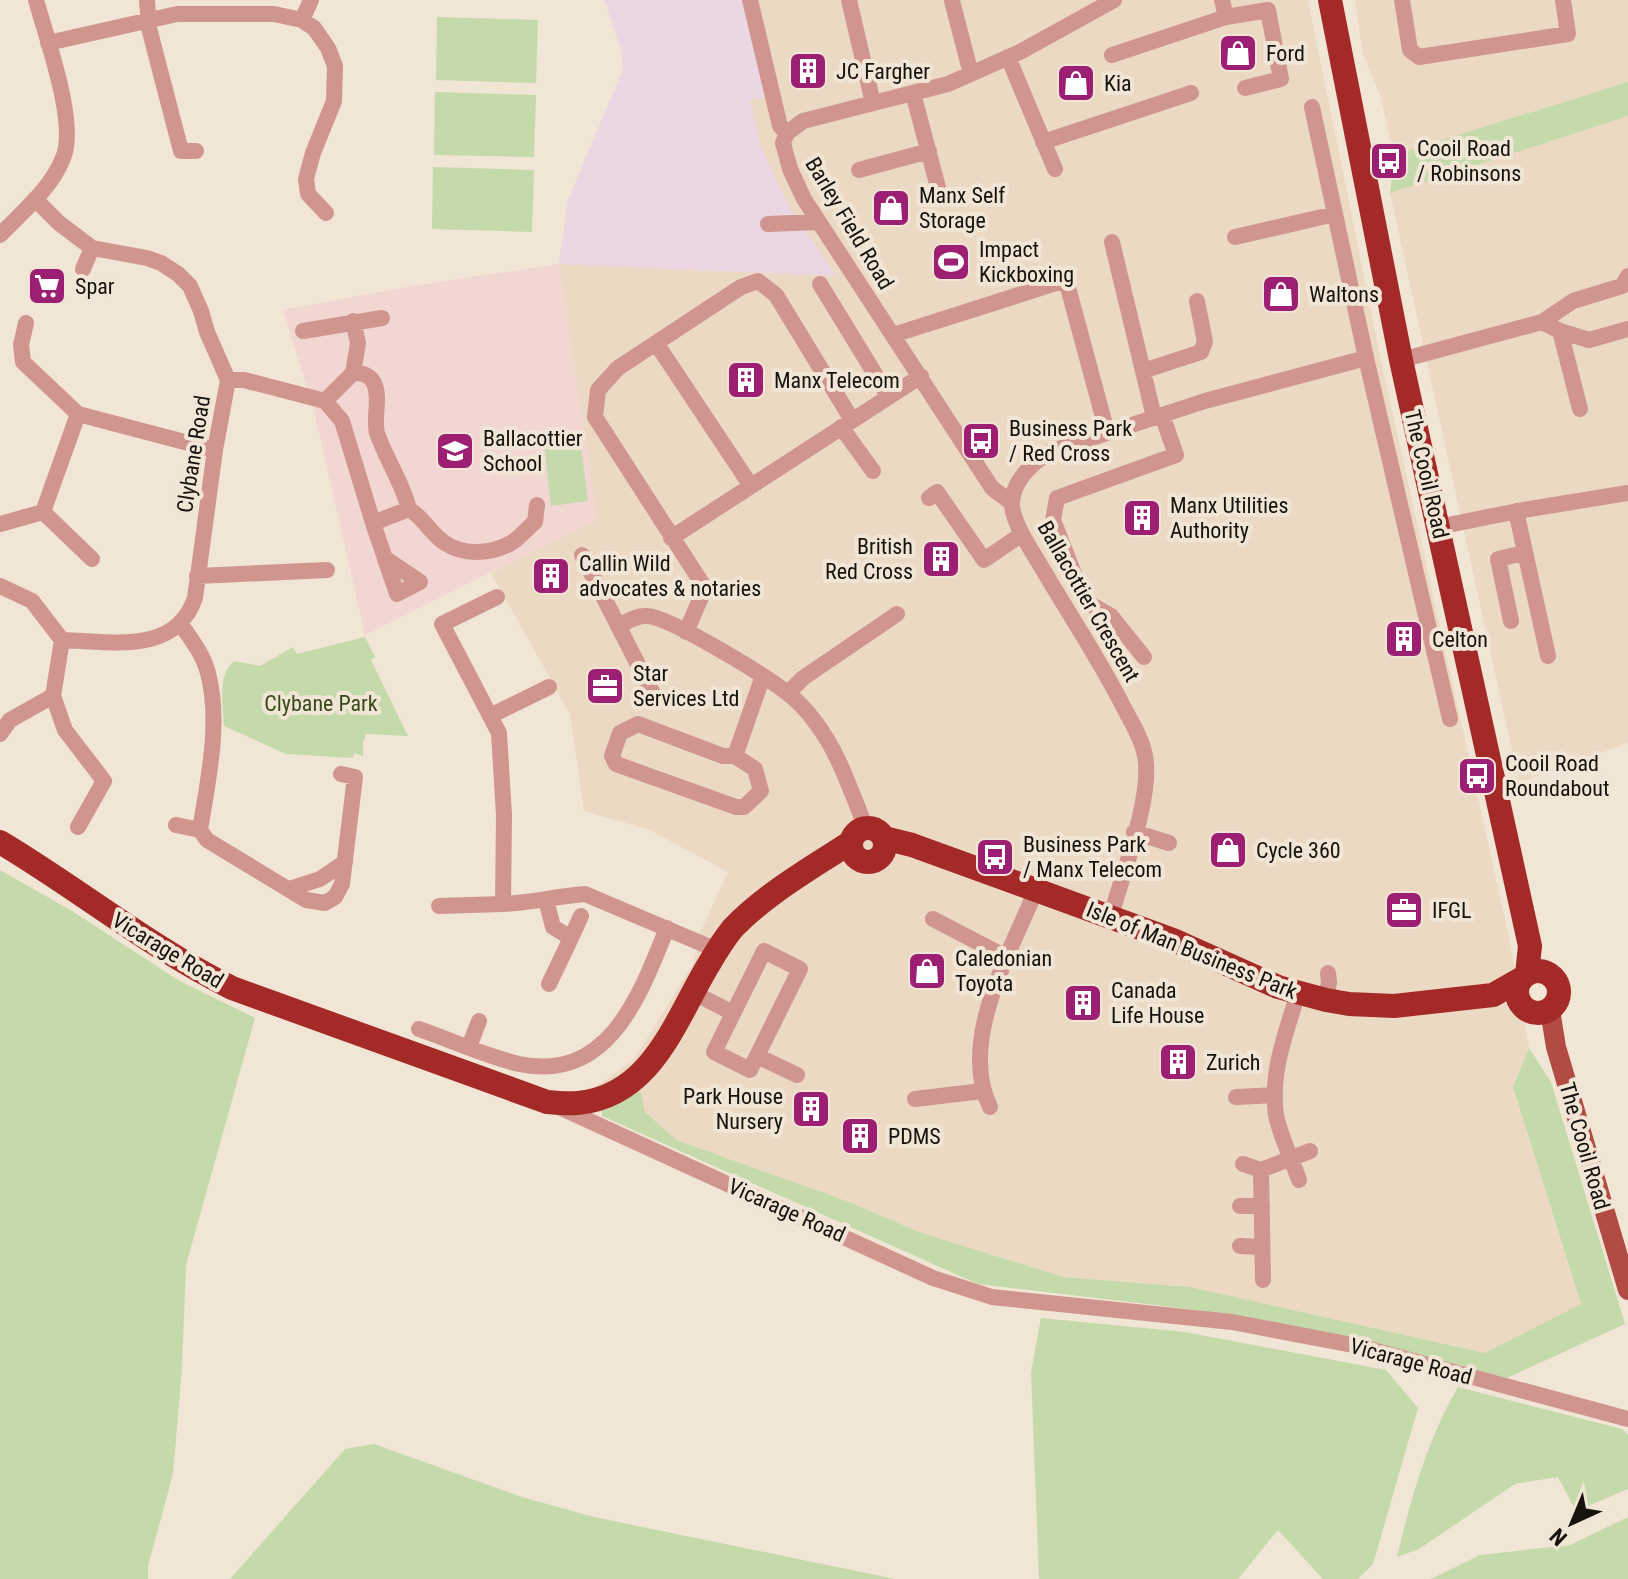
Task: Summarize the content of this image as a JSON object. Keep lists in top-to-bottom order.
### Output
{
  "streets": {
    "highway": ["The Cooil Road", "Vicarage Road", "Isle of Man Business Park"],
    "street": ["Barley Field Road", "Clybane Road", "Ballacottier Crescent"]
  },
  "crossings": [
    ["Barley Field Road", "Ballacottier Crescent"],
    ["The Cooil Road", "Isle of Man Business Park"],
    ["Ballacottier Crescent", "Isle of Man Business Park"],
    ["Vicarage Road", "Isle of Man Business Park"]
  ],
  "parks": ["Clybane Park"],
  "places": {
    "shop": [
      "Ford",
      "Kia",
      "Manx Self Storage",
      "Waltons",
      "Cycle 360",
      "Caledonian Toyota"
    ],
    "building": [
      "JC Fargher",
      "Manx Telecom",
      "Manx Utilities Authority",
      "British Red Cross",
      "Callin Wild advocates & notaries",
      "Celton",
      "Canada Life House",
      "Zurich",
      "Park House Nursery",
      "PDMS"
    ],
    "bus stop": [
      "Cooil Road / Robinsons",
      "Business Park / Red Cross",
      "Cooil Road Roundabout",
      "Business Park / Manx Telecom"
    ],
    "sports": ["Impact Kickboxing"],
    "supermarket": ["Spar"],
    "school or university": ["Ballacottier School"],
    "office": ["Star Services Ltd", "IFGL"]
  },
  "north": "bottom left"
}
